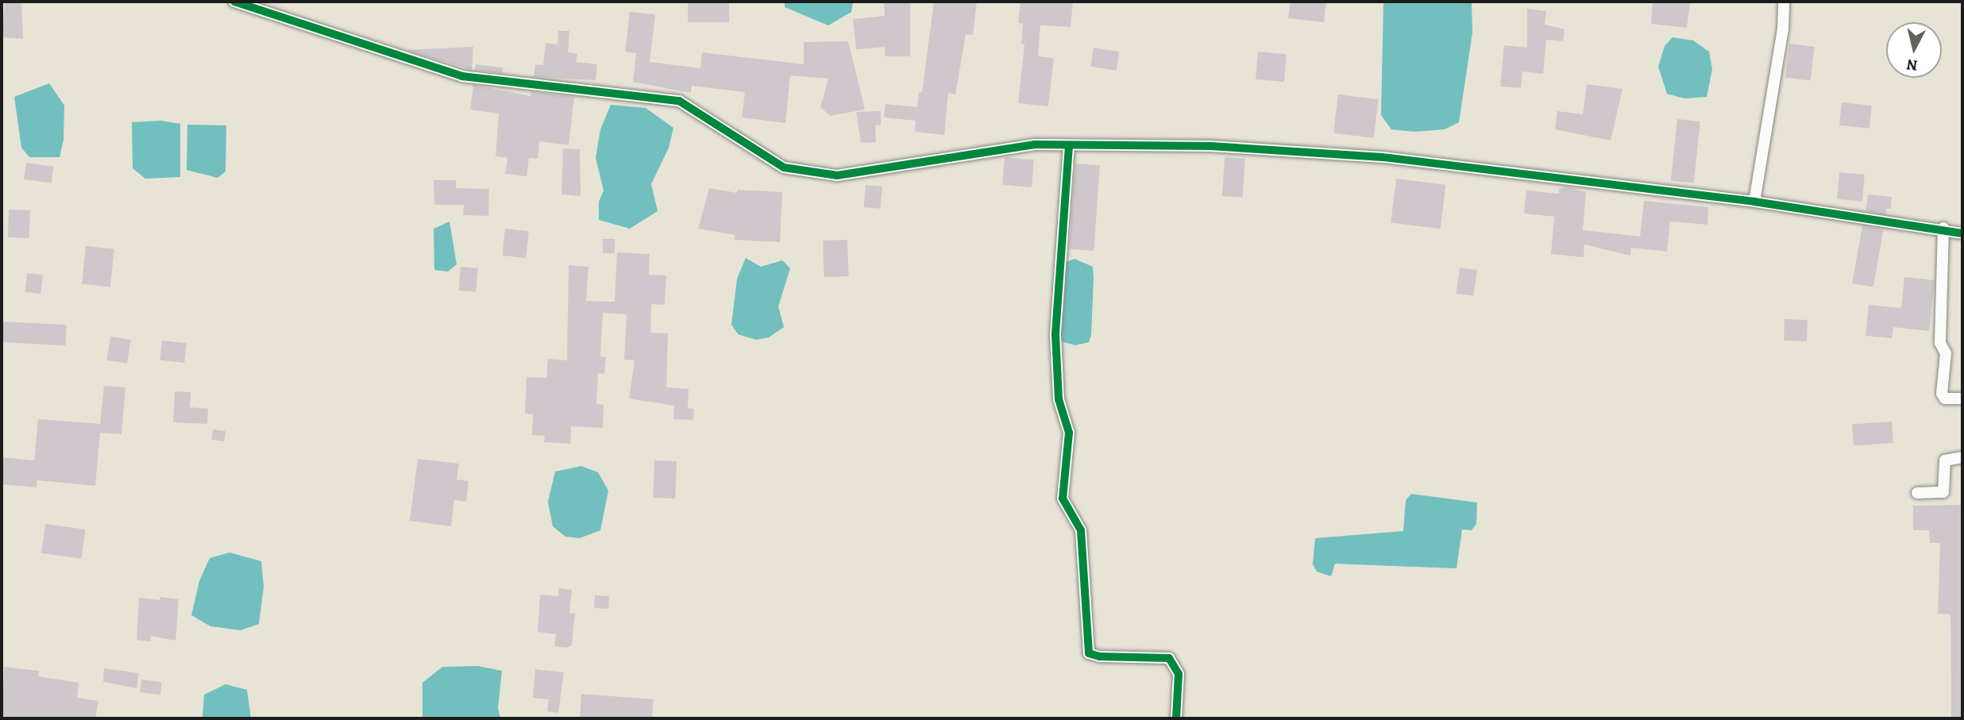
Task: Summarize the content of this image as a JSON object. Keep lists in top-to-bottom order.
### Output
{
  "north": "bottom"
}
